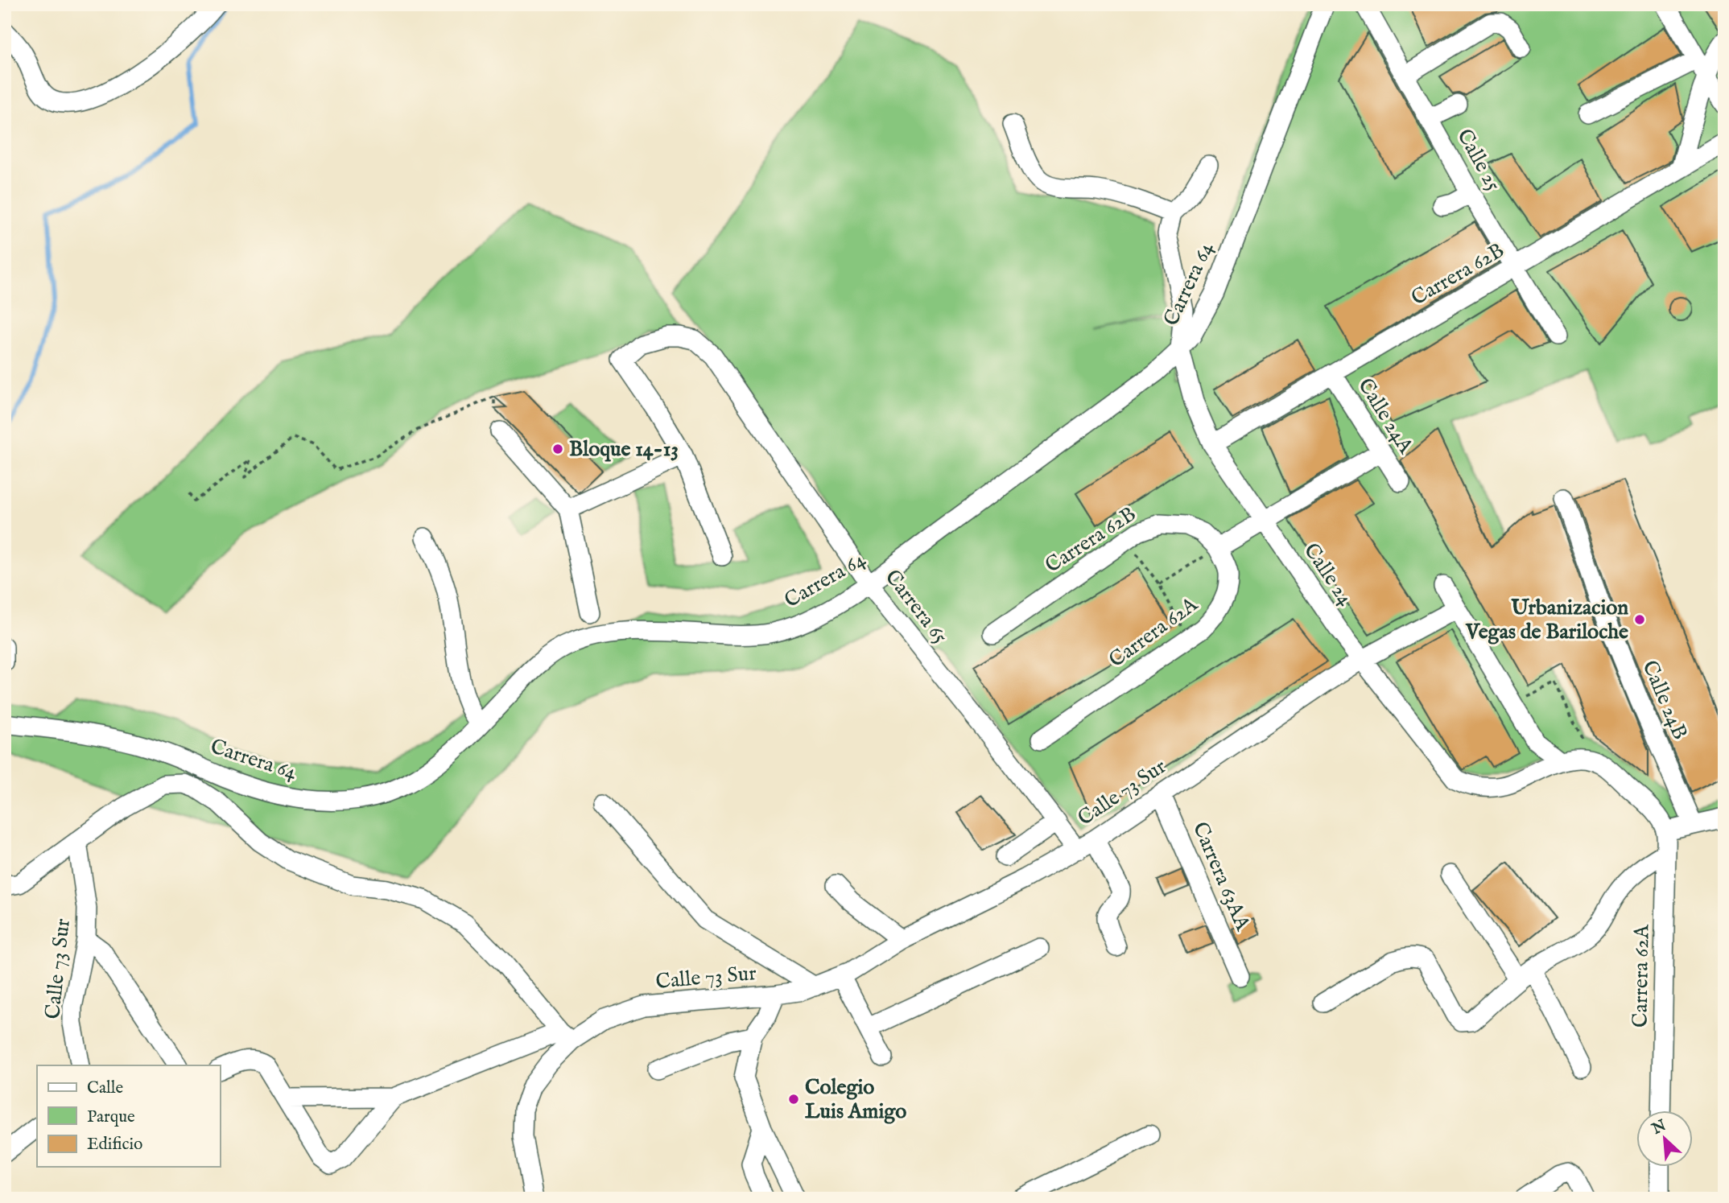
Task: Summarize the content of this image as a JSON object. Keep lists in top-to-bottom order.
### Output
{
  "streets": {
    "street": [
      "Calle 25",
      "Carrera 62B",
      "Carrera 64",
      "Calle 24A",
      "Calle 24",
      "Carrera 65",
      "Carrera 62A",
      "Calle 24B",
      "Calle 73 Sur",
      "Carrera 63AA"
    ]
  },
  "crossings": [
    ["Calle 25", "Carrera 62B"],
    ["Carrera 62B", "Calle 24A"],
    ["Carrera 62B", "Calle 24"],
    ["Carrera 62B", "Carrera 62A"],
    ["Carrera 64", "Calle 24"],
    ["Carrera 64", "Carrera 65"],
    ["Calle 24", "Calle 73 Sur"],
    ["Carrera 65", "Calle 73 Sur"],
    ["Calle 73 Sur", "Carrera 63AA"]
  ],
  "places": ["Bloque 14-13", "Urbanizacion Vegas de Bariloche", "Colegio Luis Amigo"],
  "legend": ["Calle", "Parque", "Edificio"],
  "north": "top left"
}
